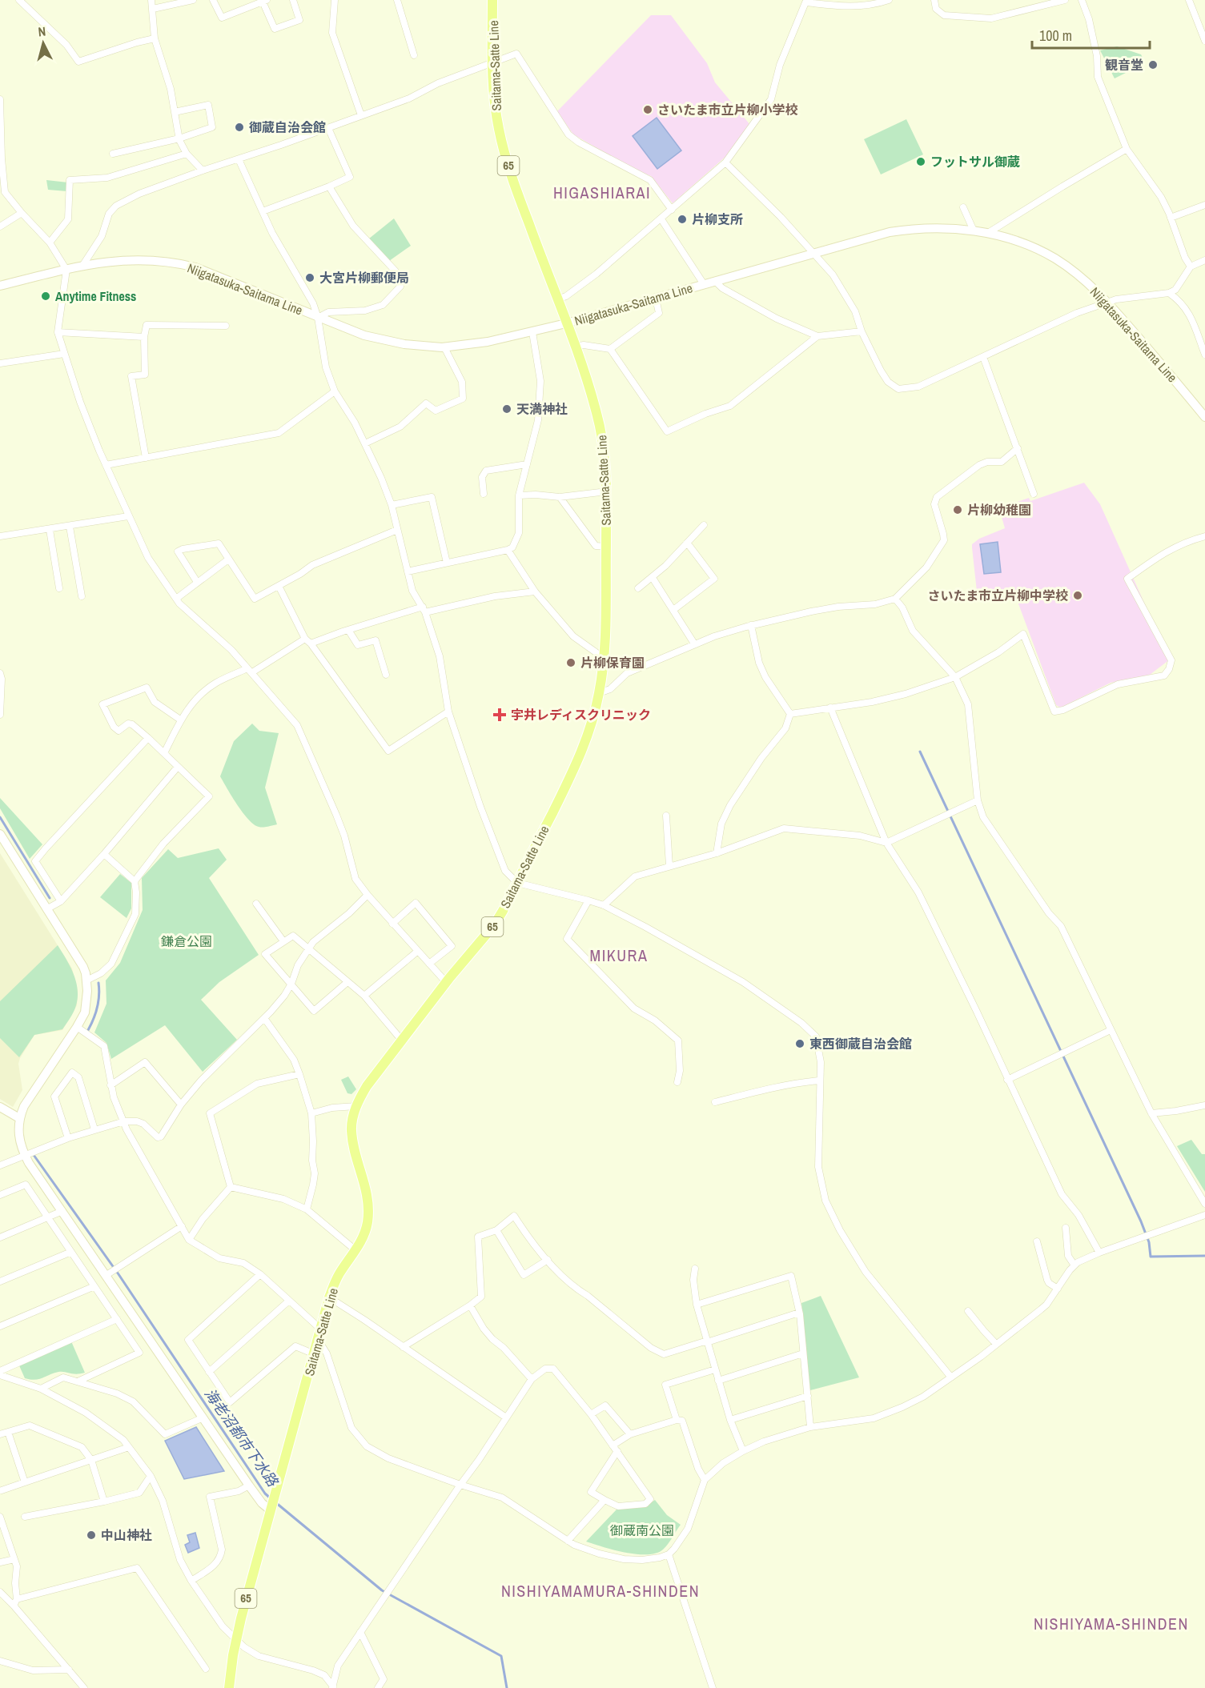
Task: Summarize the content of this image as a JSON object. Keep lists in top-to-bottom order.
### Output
{
  "streets": {
    "main road": ["Saitama-Satte Line", "65", "Niigatasuka-Saitama Line"]
  },
  "crossings": [
    ["Saitama-Satte Line", "Niigatasuka-Saitama Line"]
  ],
  "districts": [
    "HIGASHIARAI",
    "MIKURA",
    "NISHIYAMAMURA-SHINDEN",
    "NISHIYAMA-SHINDEN"
  ],
  "water": ["海老沼都市下水路"],
  "parks": ["鎌倉公園", "御蔵南公園"],
  "places": {
    "other": [
      "観音堂",
      "さいたま市立片柳小学校",
      "御蔵自治会館",
      "フットサル御蔵",
      "片柳支所",
      "大宮片柳郵便局",
      "Anytime Fitness",
      "天満神社",
      "片柳幼稚園",
      "さいたま市立片柳中学校",
      "片柳保育園",
      "東西御蔵自治会館",
      "中山神社"
    ],
    "health": ["宇井レディスクリニック"]
  },
  "scale_bar": "100 m",
  "north": "top"
}
